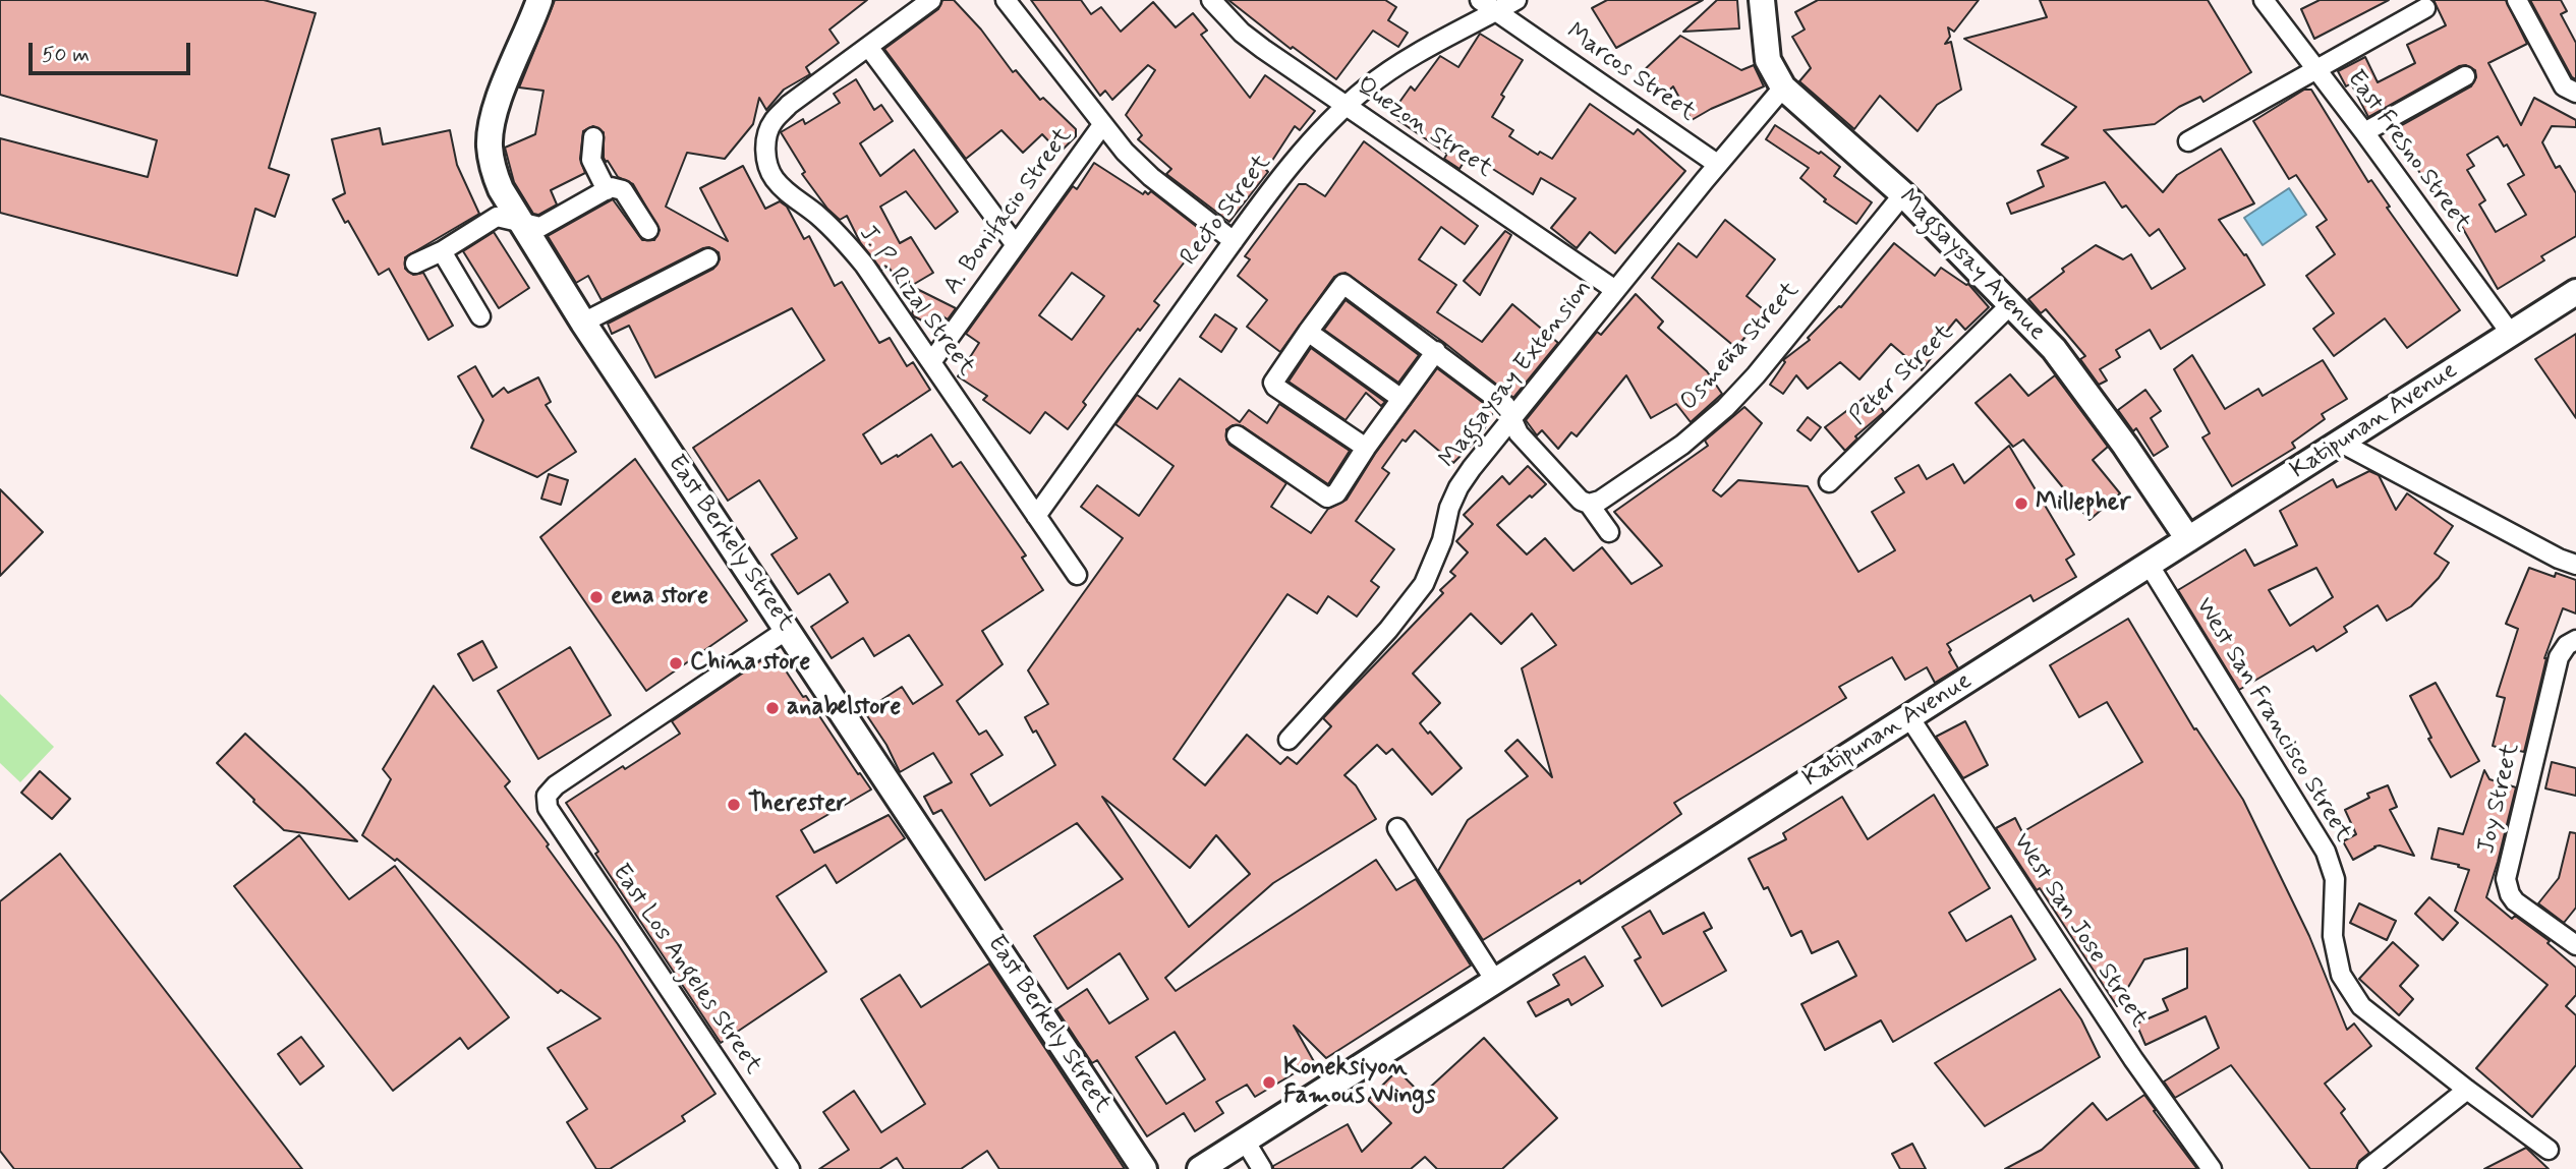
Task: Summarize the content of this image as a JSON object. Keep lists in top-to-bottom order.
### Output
{
  "streets": {
    "street": [
      "Marcos Street",
      "Quezon Street",
      "East Fresno Street",
      "Recto Street",
      "A. Bonifacio Street",
      "Magsaysay Avenue",
      "J. P. Rizal Street",
      "Osmeña Street",
      "Magsaysay Extension",
      "Peter Street",
      "Katipunan Avenue",
      "East Berkely Street",
      "West San Francisco Street",
      "Joy Street",
      "West San Jose Street",
      "East Los Angeles Street"
    ]
  },
  "crossings": [
    ["Marcos Street", "Recto Street"],
    ["Marcos Street", "Magsaysay Extension"],
    ["Quezon Street", "Recto Street"],
    ["Quezon Street", "Magsaysay Extension"],
    ["East Fresno Street", "Katipunan Avenue"],
    ["Recto Street", "J. P. Rizal Street"],
    ["A. Bonifacio Street", "J. P. Rizal Street"],
    ["Magsaysay Avenue", "Osmeña Street"],
    ["Magsaysay Avenue", "Magsaysay Extension"],
    ["Magsaysay Avenue", "Peter Street"],
    ["Magsaysay Avenue", "Katipunan Avenue"],
    ["Katipunan Avenue", "West San Francisco Street"],
    ["Katipunan Avenue", "West San Jose Street"],
    ["East Berkely Street", "East Los Angeles Street"]
  ],
  "places": [
    "Millepher",
    "ema store",
    "China store",
    "anabelstore",
    "Therester",
    "Koneksiyon Famous Wings"
  ],
  "scale_bar": "50 m"
}
